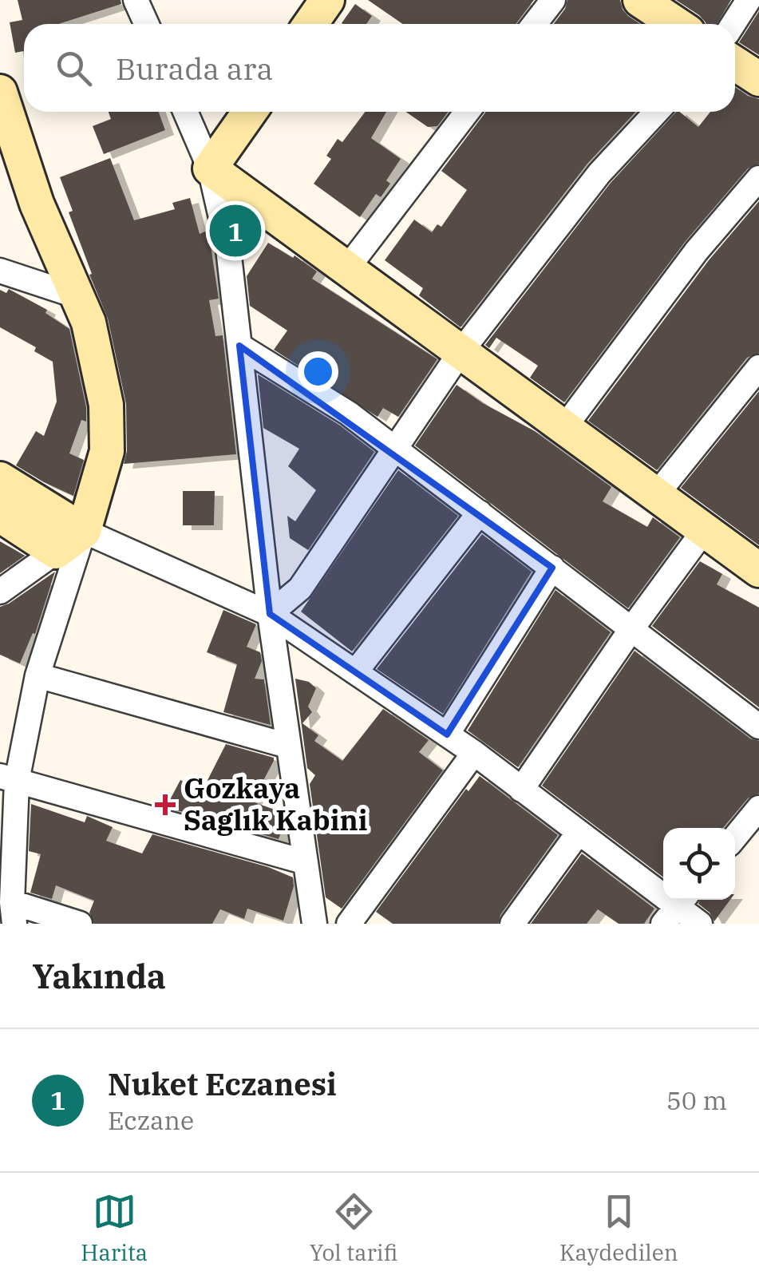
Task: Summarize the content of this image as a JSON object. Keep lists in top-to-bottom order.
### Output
{
  "places": {
    "health": ["Gozkaya Saglık Kabini"]
  },
  "page": {
    "search": "Burada ara",
    "pins": "1",
    "heading": "Yakında",
    "list": [
      {
        "mark": "1",
        "name": "Nuket Eczanesi",
        "note": "Eczane",
        "value": "50 m"
      }
    ],
    "nav": ["Harita", "Yol tarifi", "Kaydedilen"]
  }
}
